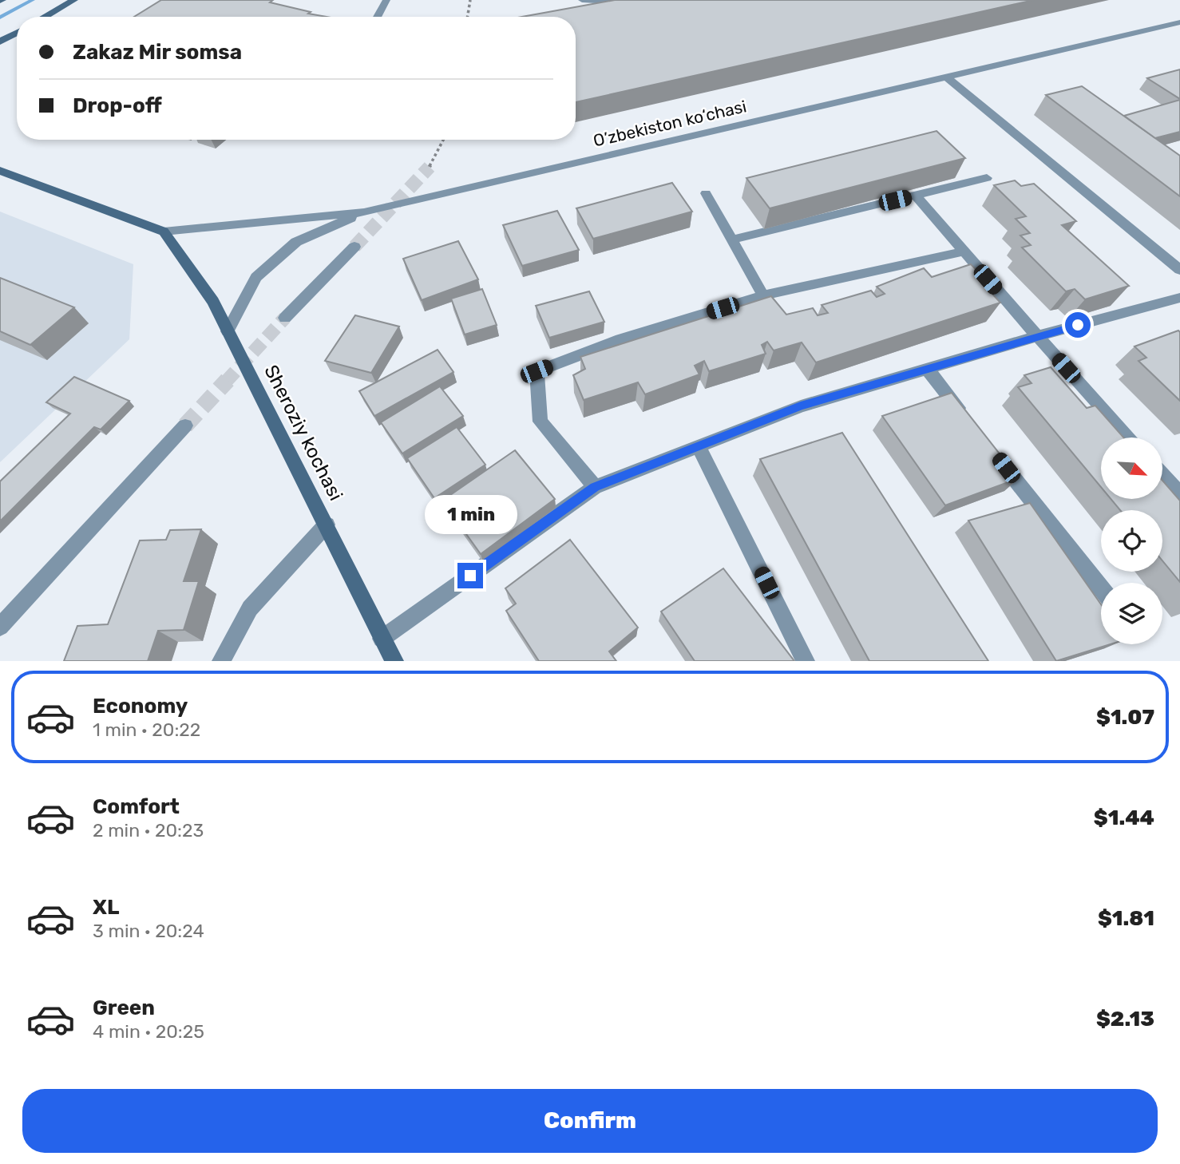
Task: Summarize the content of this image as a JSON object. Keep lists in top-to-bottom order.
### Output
{
  "streets": {
    "street": ["O’zbekiston ko‘chasi", "Sheroziy kochasi"]
  },
  "crossings": [
    ["O’zbekiston ko‘chasi", "Sheroziy kochasi"]
  ],
  "north": "bottom right",
  "page": {
    "banner": ["Zakaz Mir somsa", "Drop-off"],
    "bubble": "1 min",
    "list": [
      {
        "name": "Economy",
        "note": "1 min · 20:22",
        "value": "$1.07"
      },
      {
        "name": "Comfort",
        "note": "2 min · 20:23",
        "value": "$1.44"
      },
      {
        "name": "XL",
        "note": "3 min · 20:24",
        "value": "$1.81"
      },
      {
        "name": "Green",
        "note": "4 min · 20:25",
        "value": "$2.13"
      }
    ],
    "buttons": "Confirm"
  }
}
